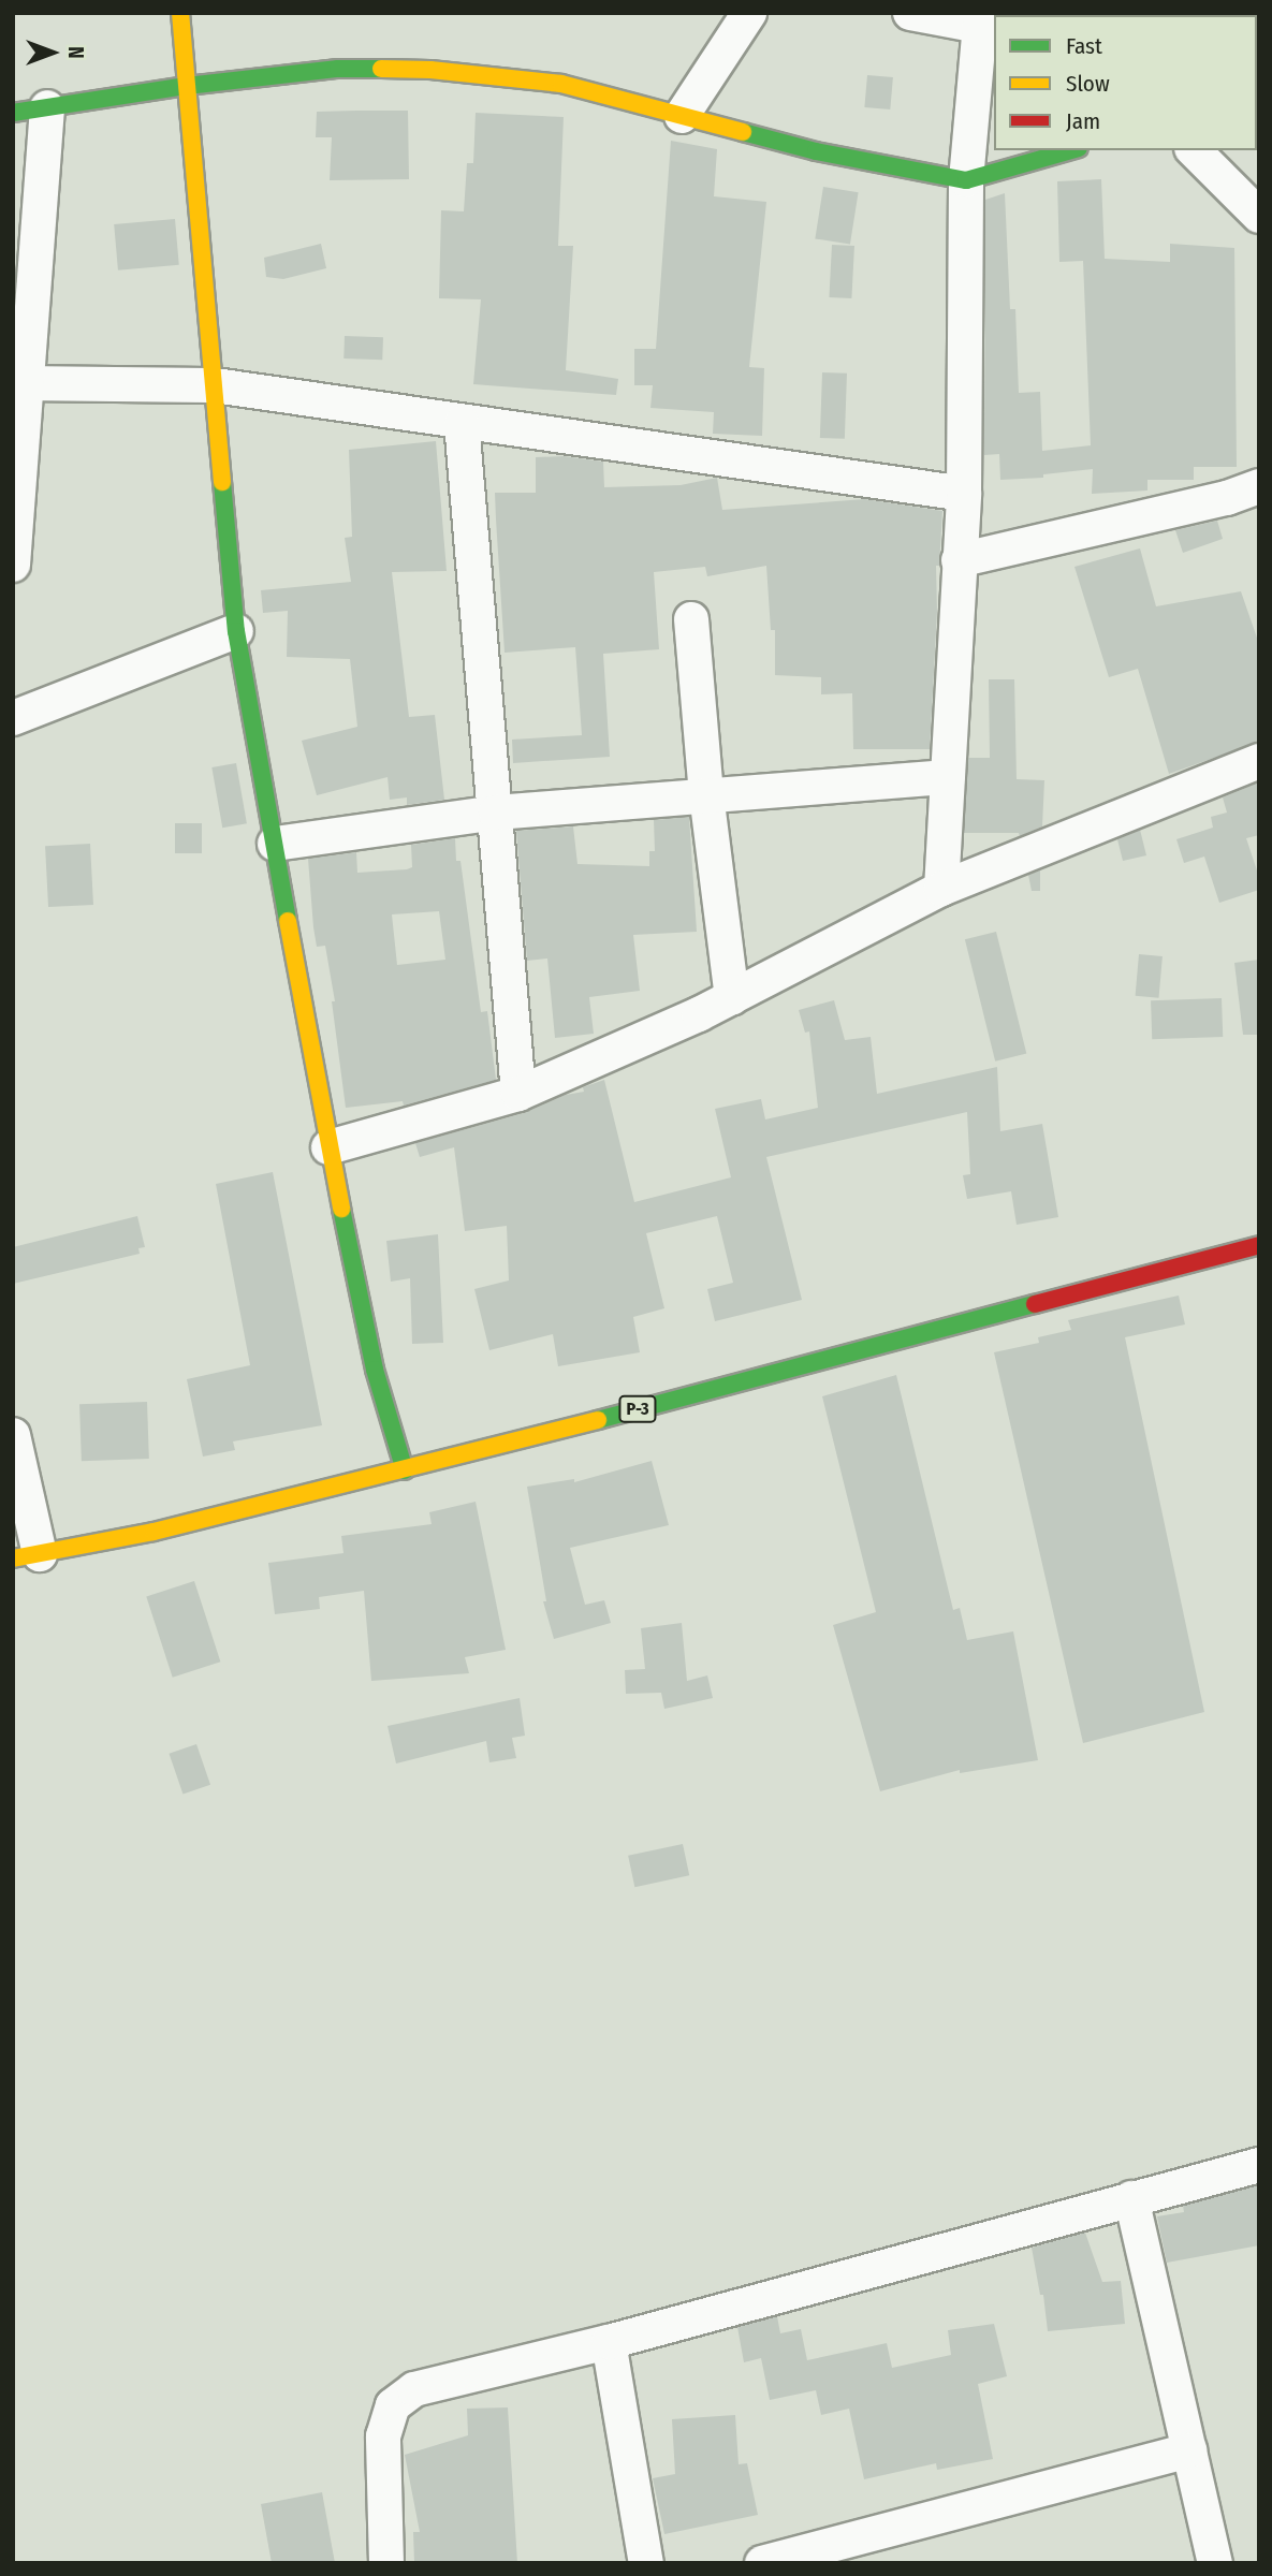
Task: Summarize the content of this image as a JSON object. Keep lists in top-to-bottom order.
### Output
{
  "streets": {
    "street": ["P-3"]
  },
  "legend": ["Fast", "Slow", "Jam"],
  "north": "right"
}
